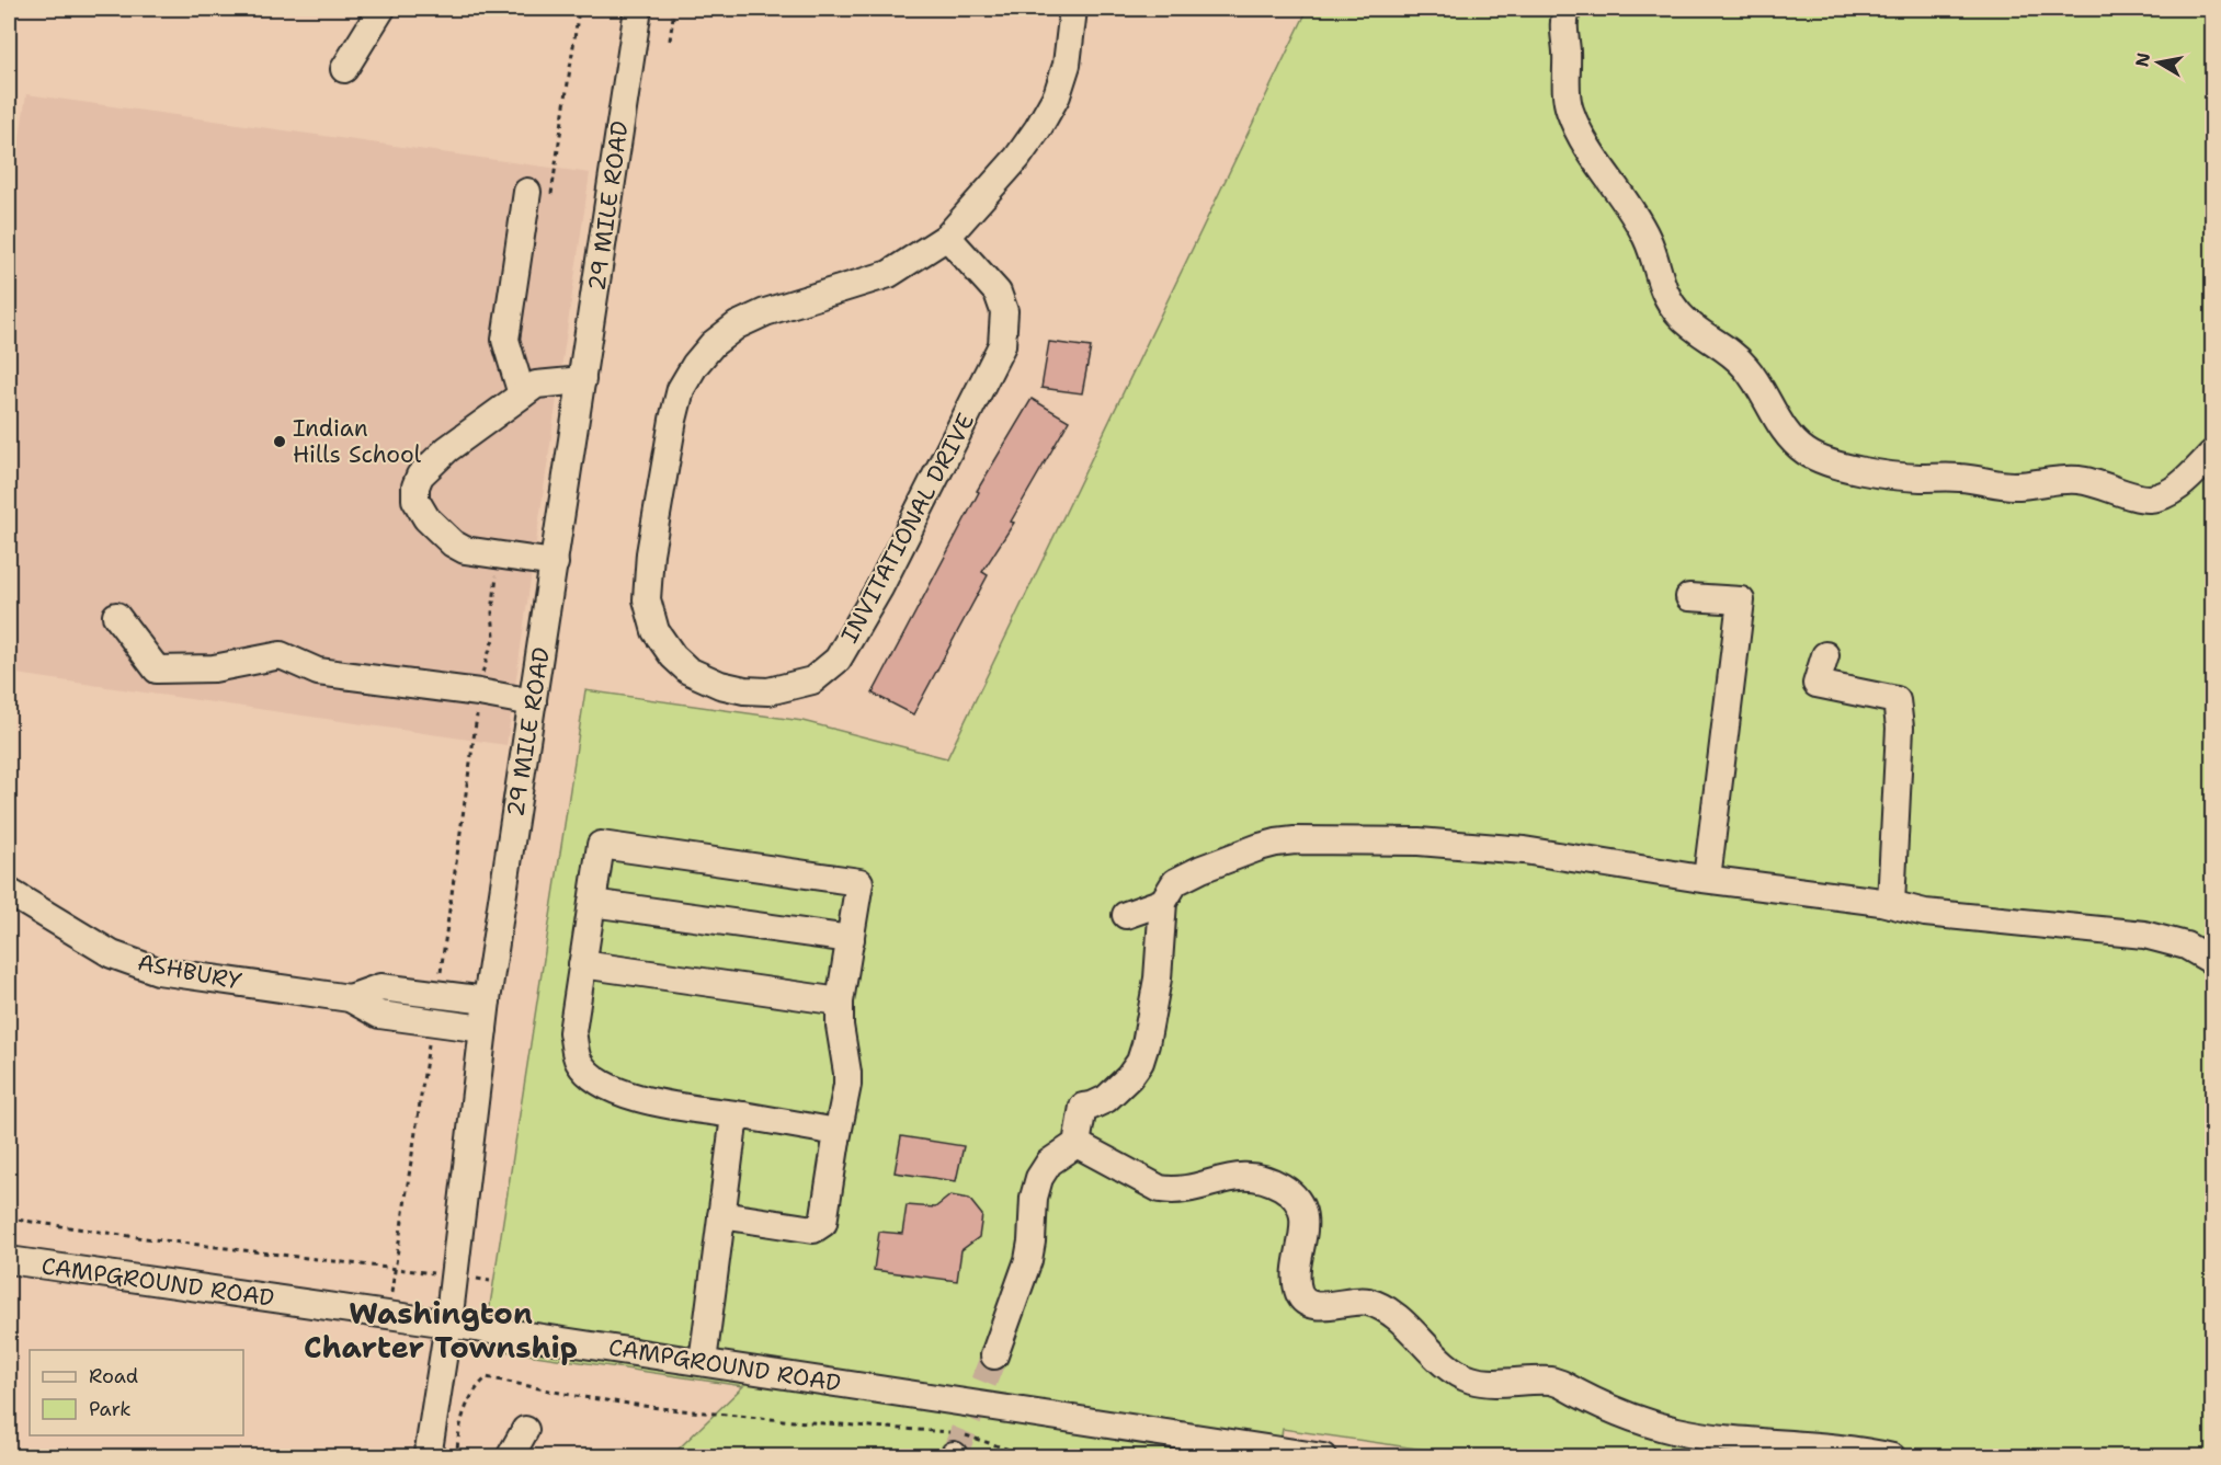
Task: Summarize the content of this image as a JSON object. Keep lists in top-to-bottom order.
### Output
{
  "streets": {
    "street": [
      "29 MILE ROAD",
      "INVITATIONAL DRIVE",
      "ASHBURY",
      "CAMPGROUND ROAD"
    ]
  },
  "crossings": [
    ["29 MILE ROAD", "CAMPGROUND ROAD"]
  ],
  "districts": ["Washington Charter Township"],
  "places": ["Indian Hills School"],
  "legend": ["Road", "Park"],
  "north": "left"
}
